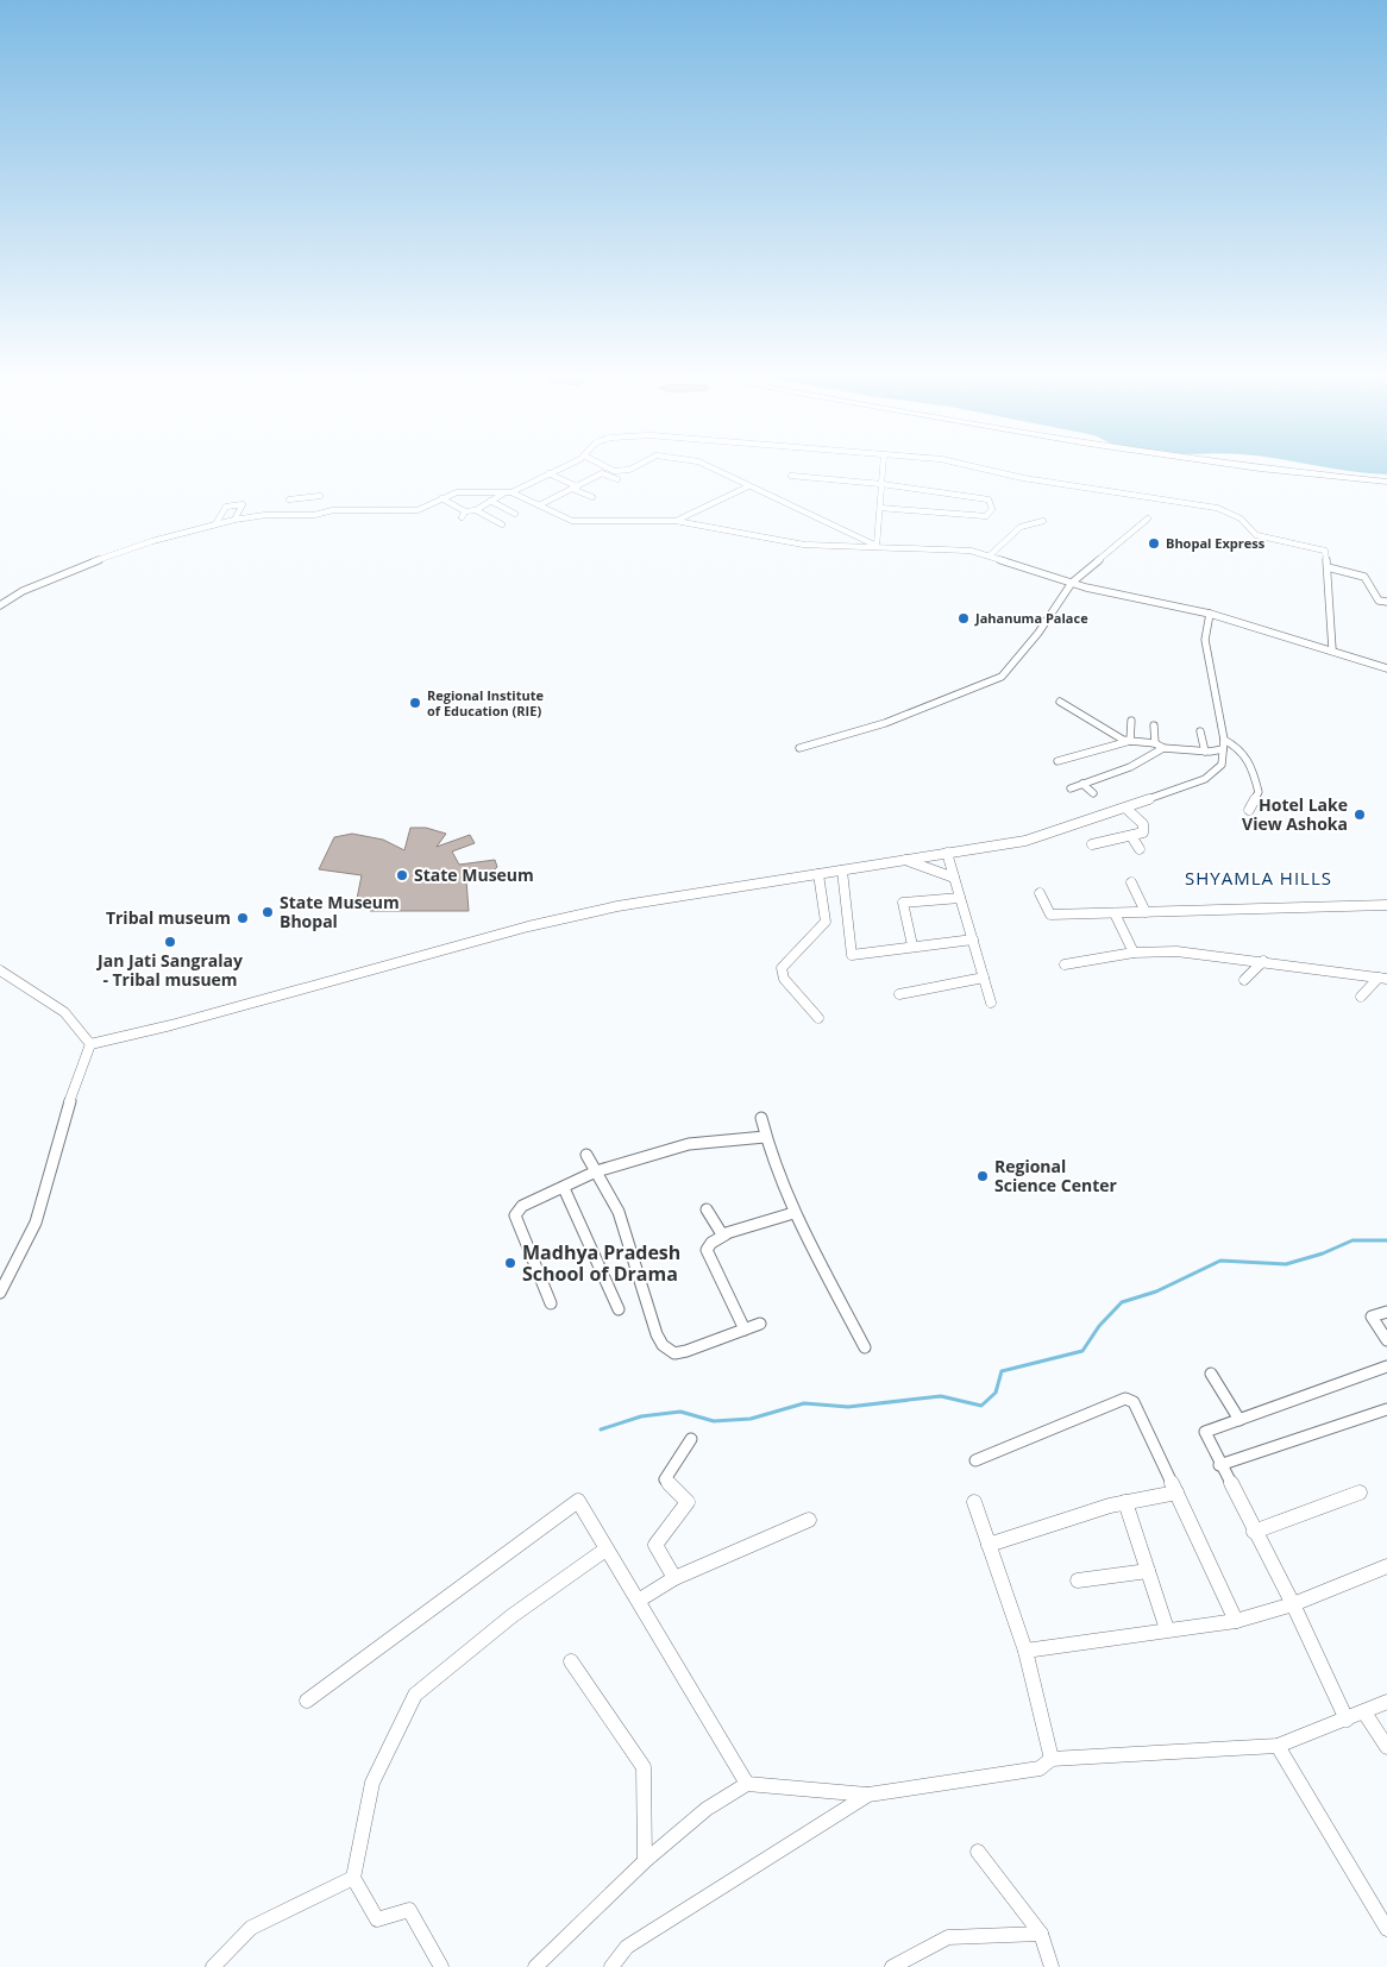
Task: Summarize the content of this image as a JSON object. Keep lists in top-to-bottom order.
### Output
{
  "districts": ["SHYAMLA HILLS"],
  "places": [
    "Bhopal Express",
    "Jahanuma Palace",
    "Regional Institute of Education (RIE)",
    "Hotel Lake View Ashoka",
    "State Museum",
    "State Museum Bhopal",
    "Tribal museum",
    "Jan Jati Sangralay - Tribal musuem",
    "Regional Science Center",
    "Madhya Pradesh School of Drama"
  ]
}
